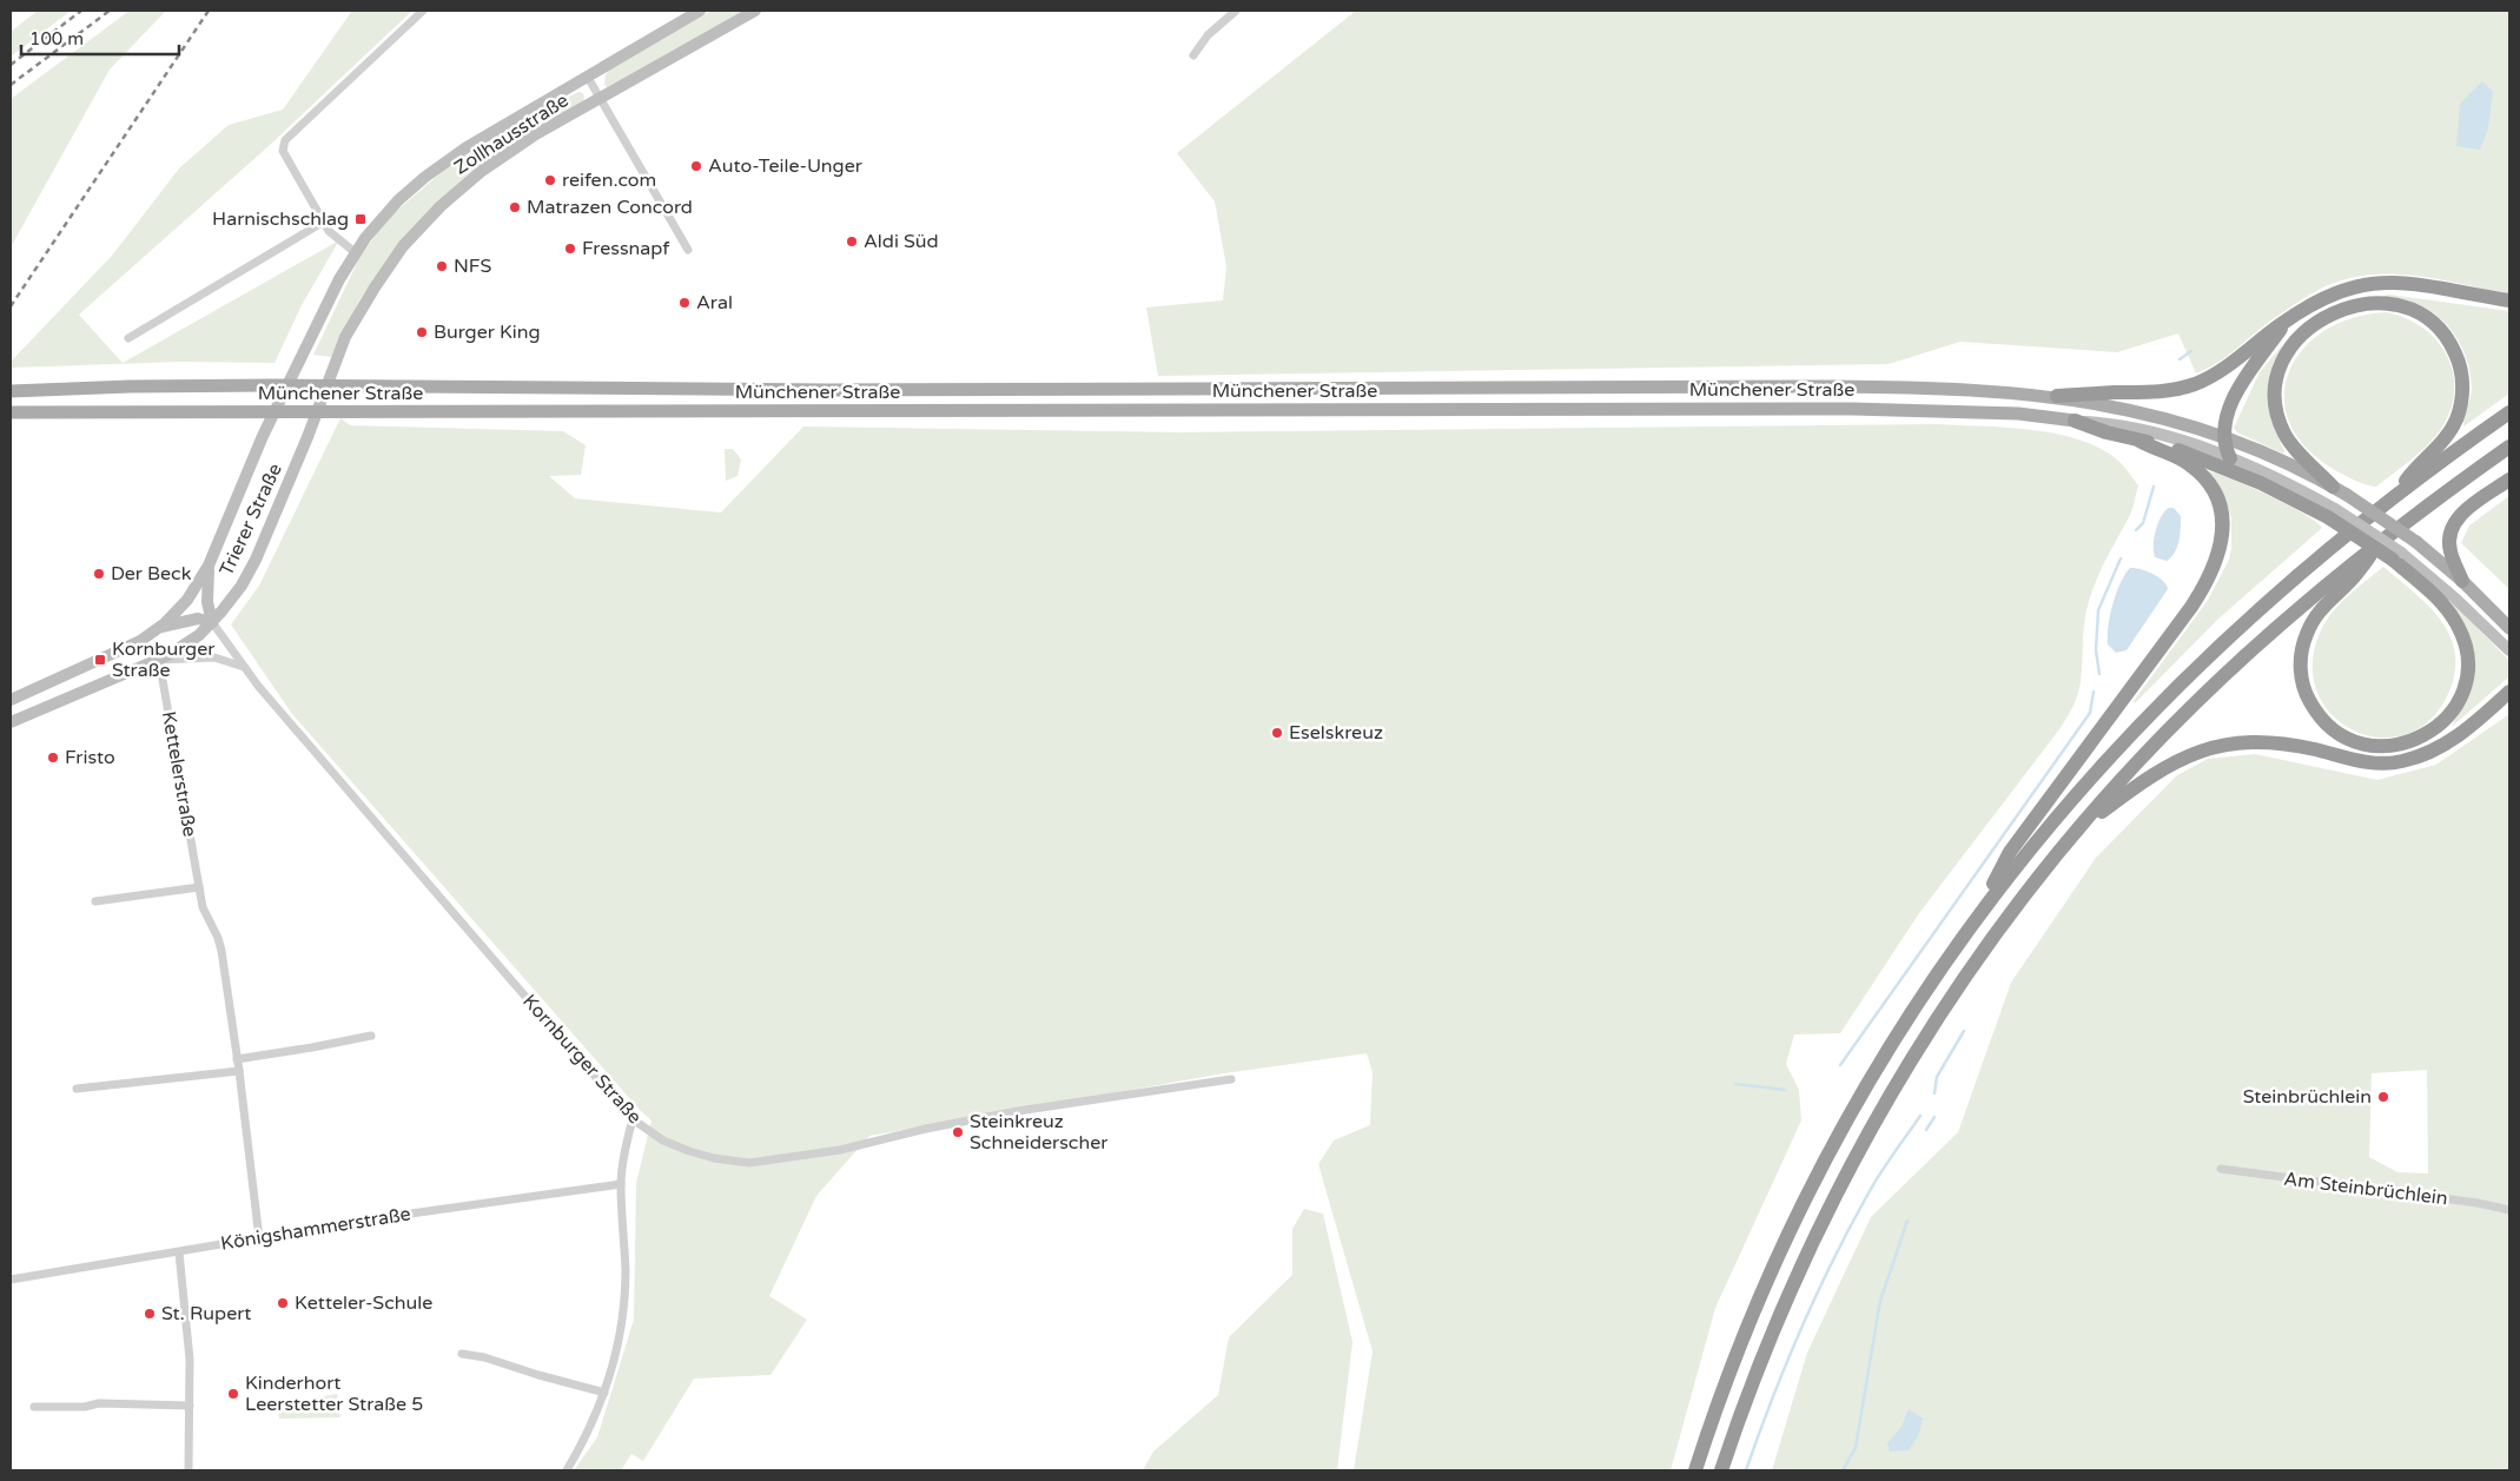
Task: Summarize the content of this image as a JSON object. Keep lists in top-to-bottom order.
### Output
{
  "streets": {
    "main road": ["Zollhausstraße", "Münchener Straße", "Trierer Straße"],
    "street": [
      "Kettelerstraße",
      "Kornburger Straße",
      "Am Steinbrüchlein",
      "Königshammerstraße"
    ]
  },
  "crossings": [
    ["Zollhausstraße", "Münchener Straße"],
    ["Zollhausstraße", "Trierer Straße"],
    ["Münchener Straße", "Trierer Straße"],
    ["Trierer Straße", "Kettelerstraße"],
    ["Trierer Straße", "Kornburger Straße"],
    ["Kettelerstraße", "Königshammerstraße"]
  ],
  "places": {
    "other": [
      "Auto-Teile-Unger",
      "reifen.com",
      "Matrazen Concord",
      "Aldi Süd",
      "Fressnapf",
      "NFS",
      "Aral",
      "Burger King",
      "Der Beck",
      "Eselskreuz",
      "Fristo",
      "Steinbrüchlein",
      "Steinkreuz Schneiderscher",
      "Ketteler-Schule",
      "St. Rupert",
      "Kinderhort Leerstetter Straße 5"
    ],
    "transit": ["Harnischschlag", "Kornburger Straße"]
  },
  "scale_bar": "100 m"
}
